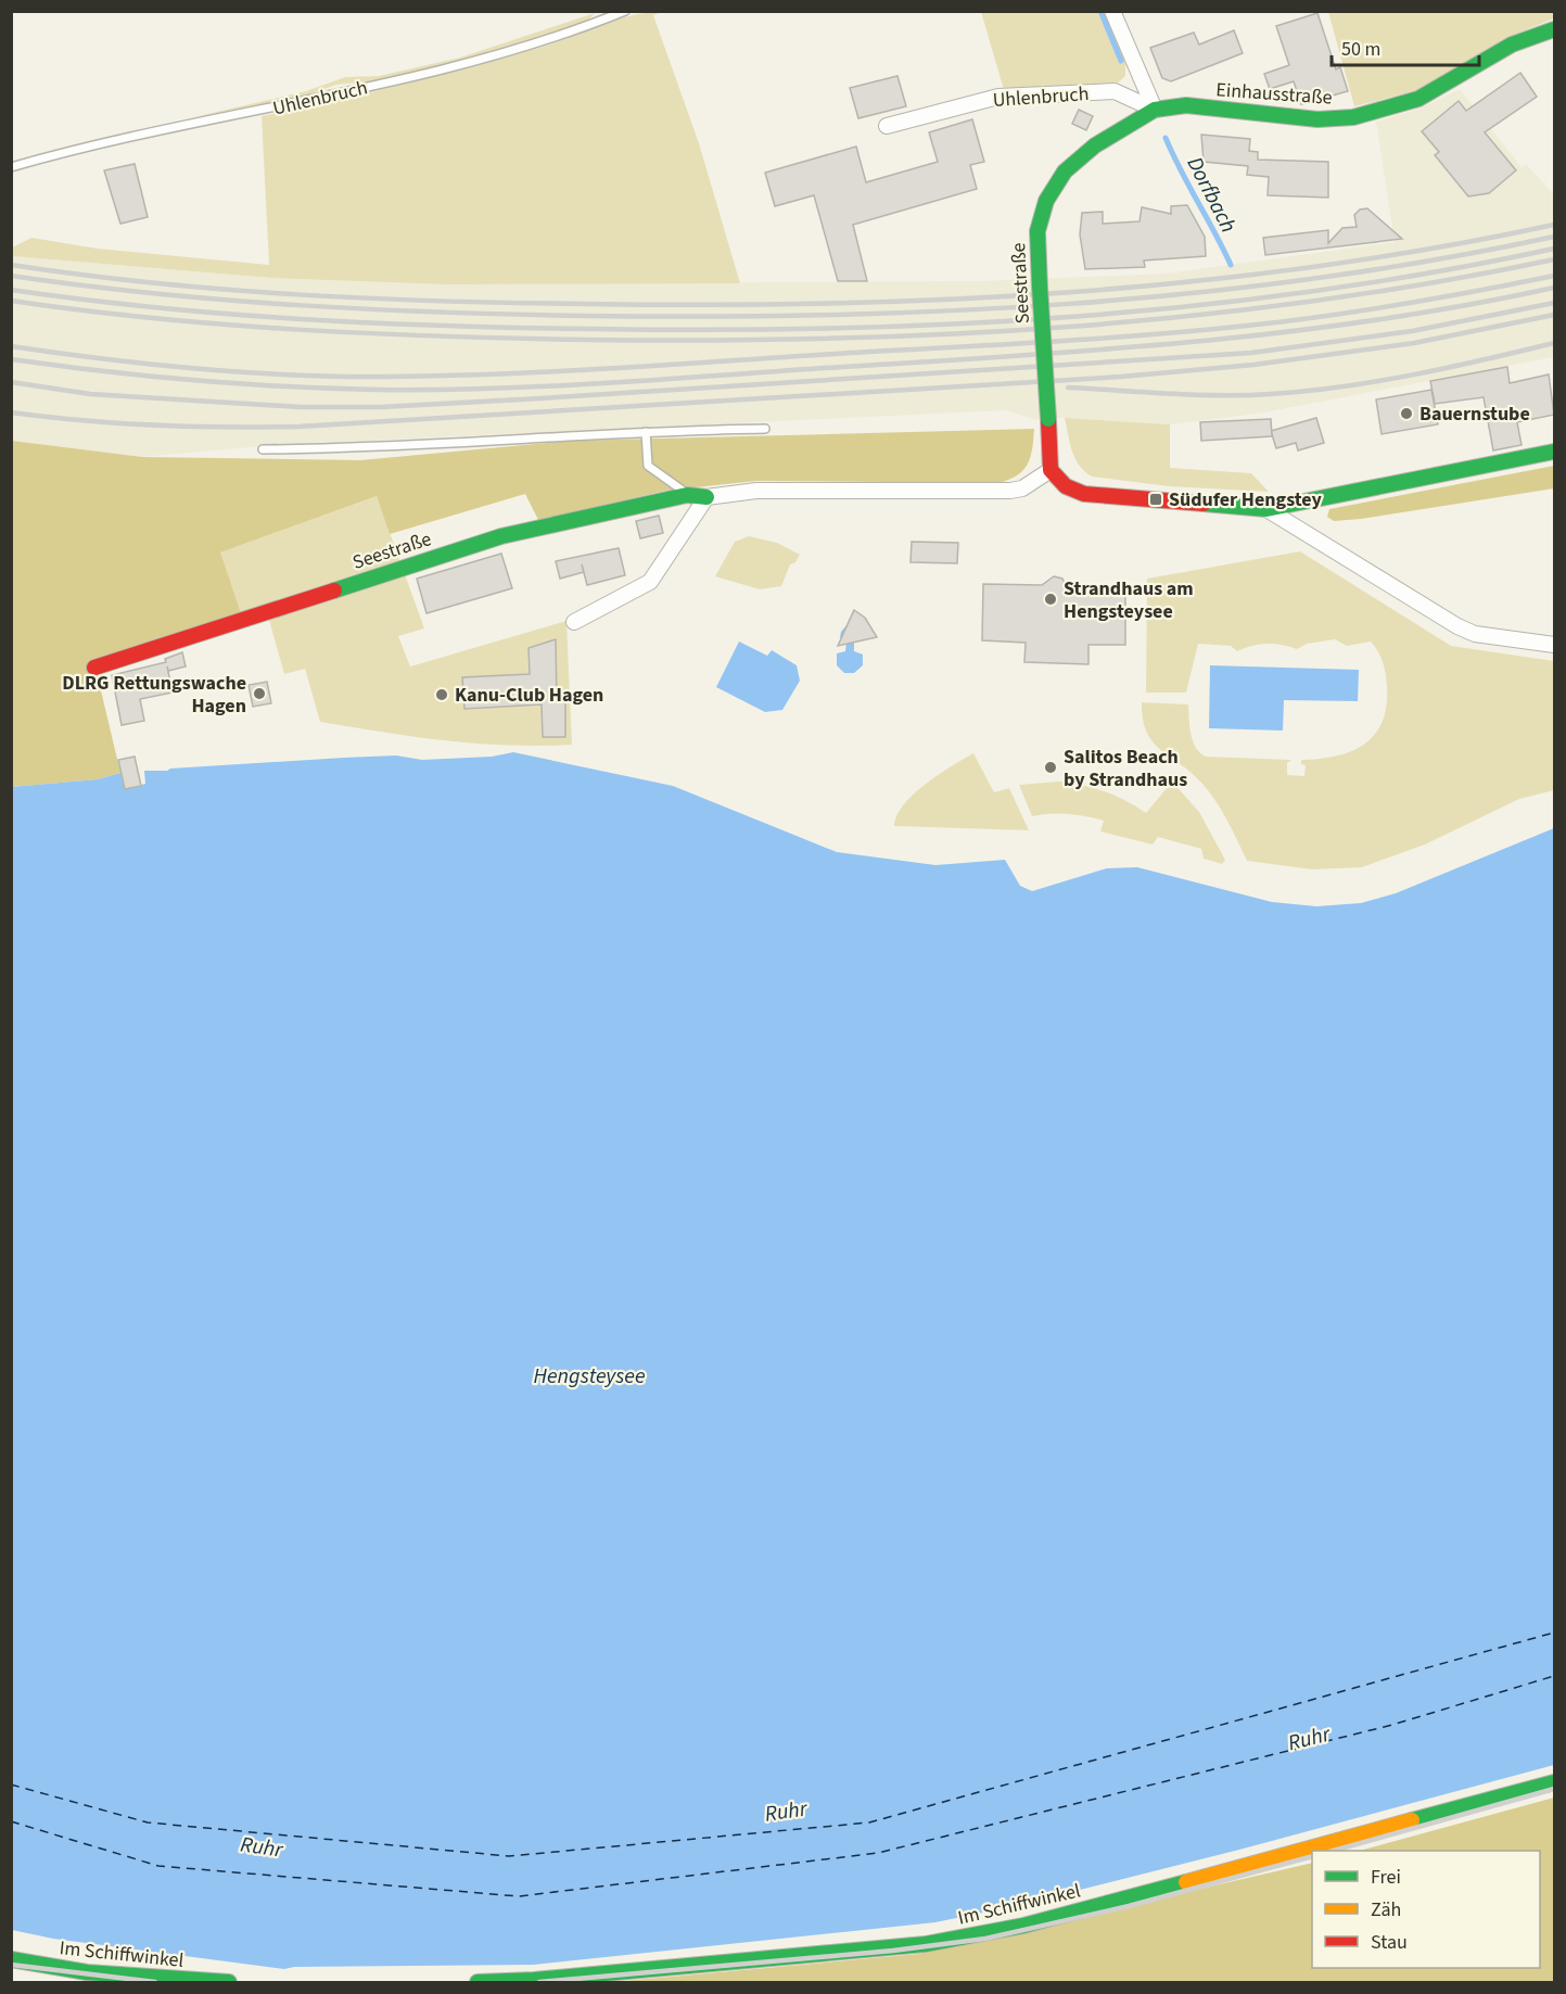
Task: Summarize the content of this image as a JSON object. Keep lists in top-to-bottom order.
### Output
{
  "streets": {
    "street": [
      "Einhausstraße",
      "Uhlenbruch",
      "Seestraße",
      "Im Schiffwinkel"
    ]
  },
  "crossings": [
    ["Einhausstraße", "Uhlenbruch"],
    ["Einhausstraße", "Seestraße"],
    ["Uhlenbruch", "Seestraße"]
  ],
  "water": ["Dorfbach", "Hengsteysee", "Ruhr"],
  "places": {
    "other": [
      "Bauernstube",
      "Strandhaus am Hengsteysee",
      "DLRG Rettungswache Hagen",
      "Kanu-Club Hagen",
      "Salitos Beach by Strandhaus"
    ],
    "transit": ["Südufer Hengstey"]
  },
  "legend": ["Frei", "Zäh", "Stau"],
  "scale_bar": "50 m"
}
